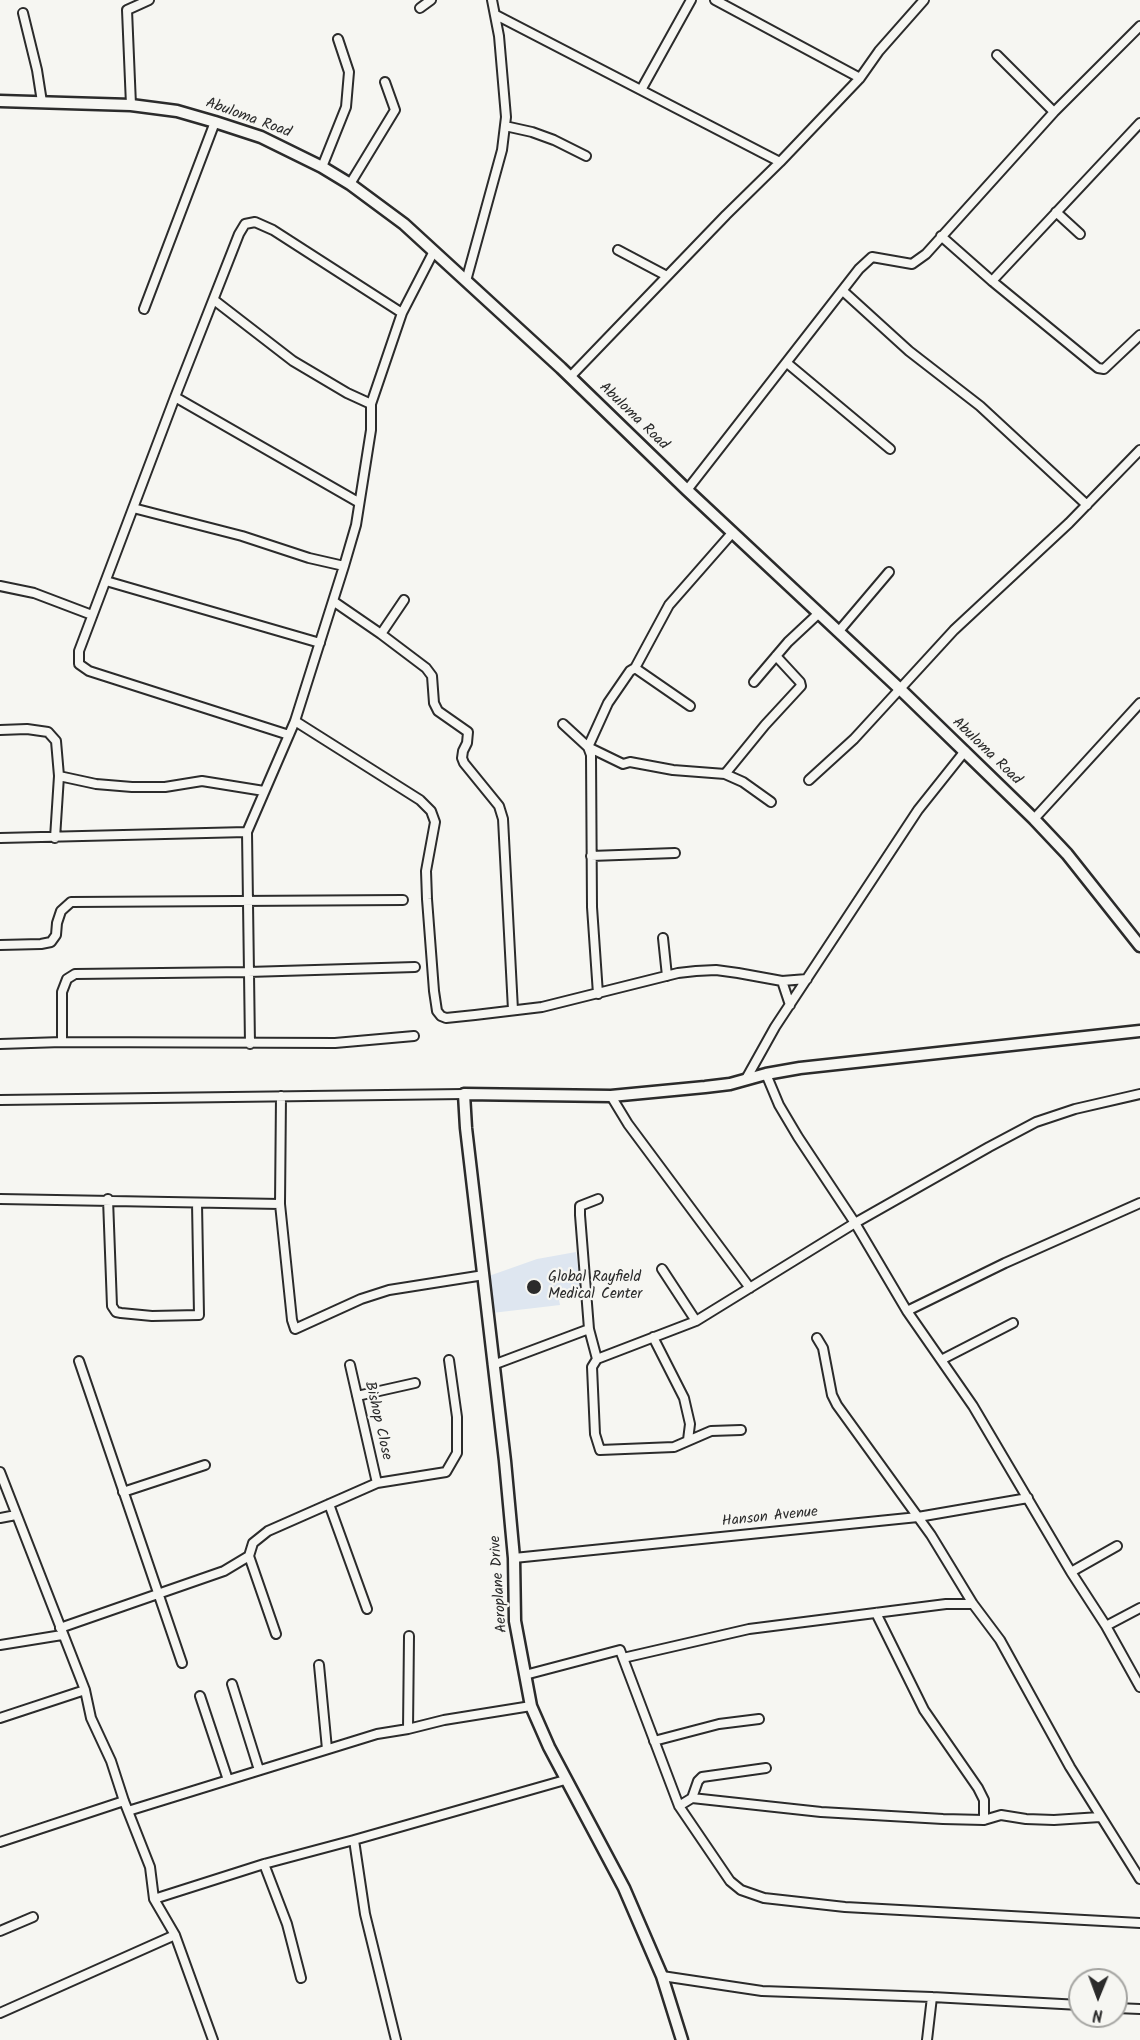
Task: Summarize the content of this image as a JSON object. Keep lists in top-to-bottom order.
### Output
{
  "streets": {
    "street": [
      "Abuloma Road",
      "Bishop Close",
      "Hanson Avenue",
      "Aeroplane Drive"
    ]
  },
  "crossings": [
    ["Hanson Avenue", "Aeroplane Drive"]
  ],
  "places": ["Global Rayfield Medical Center"],
  "north": "bottom"
}
